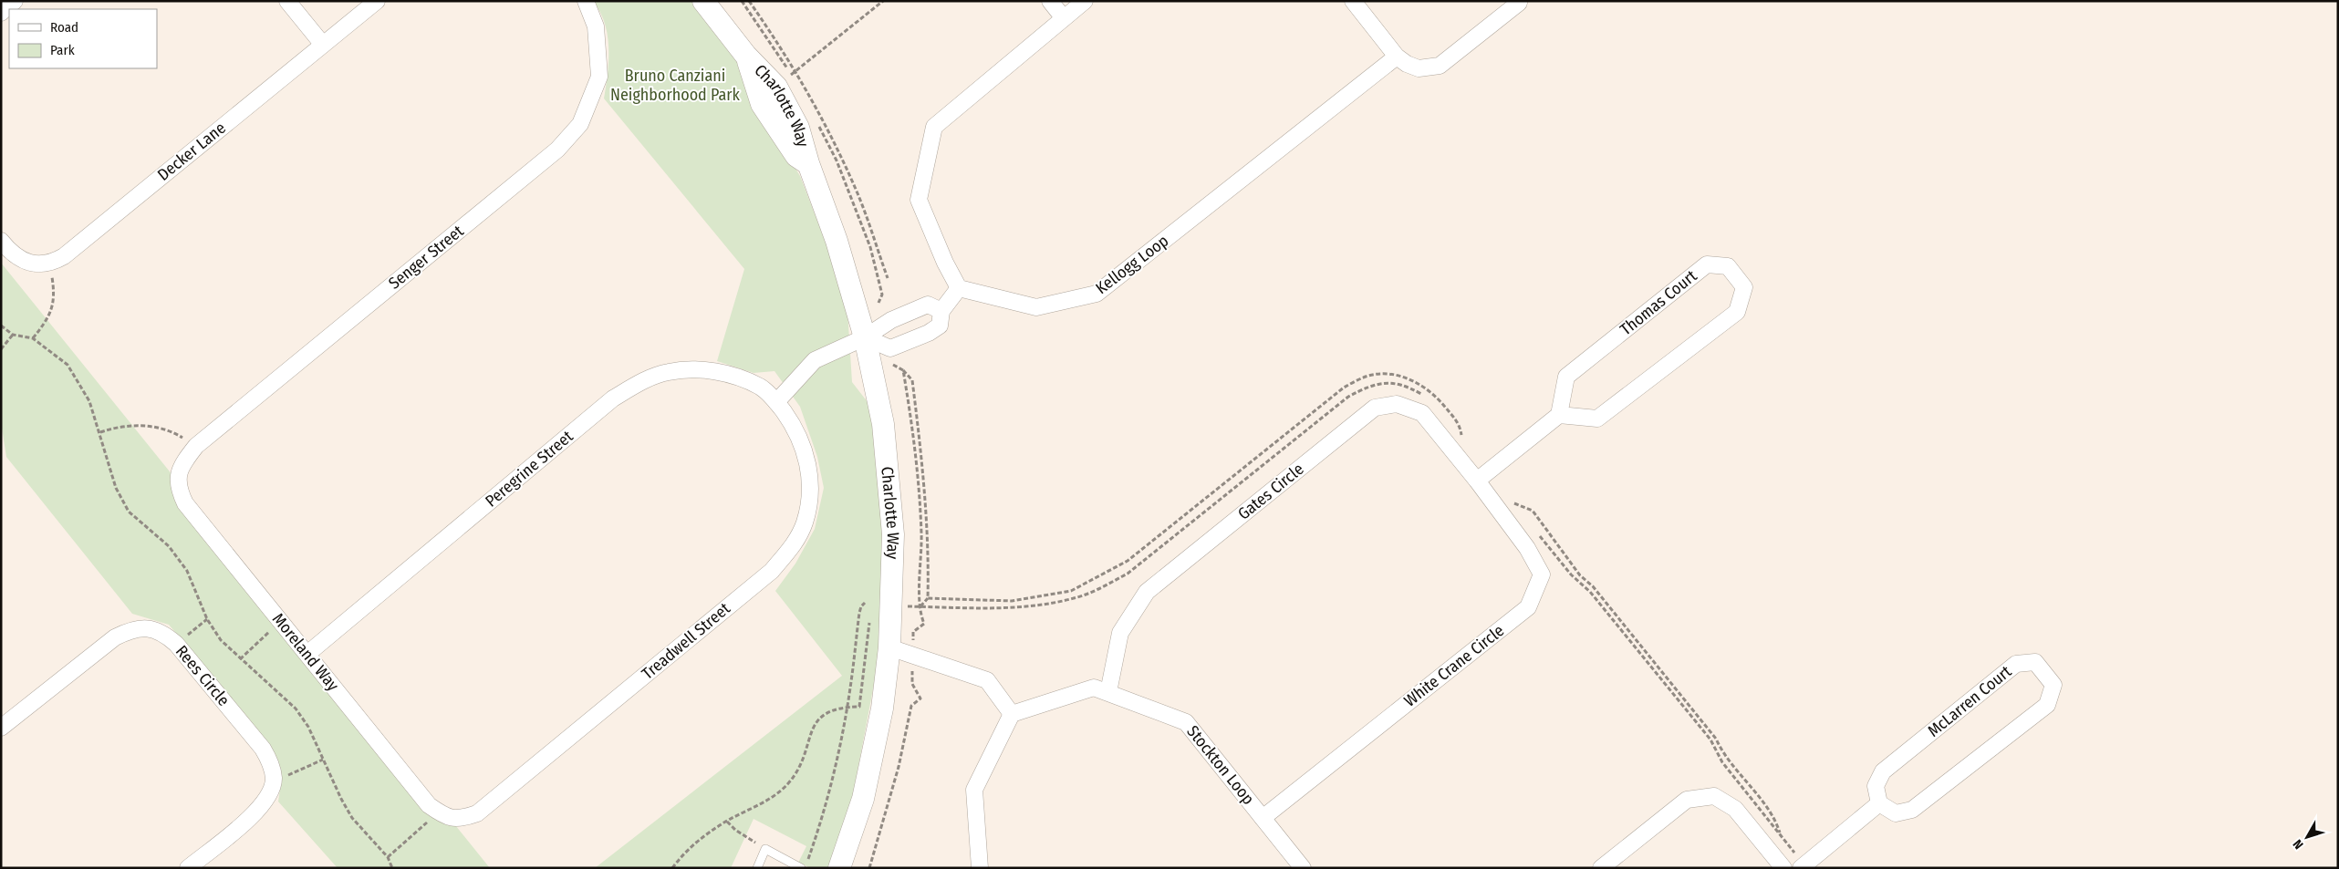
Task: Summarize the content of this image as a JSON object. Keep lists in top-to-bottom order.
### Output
{
  "streets": {
    "street": [
      "Charlotte Way",
      "Decker Lane",
      "Senger Street",
      "Kellogg Loop",
      "Thomas Court",
      "Peregrine Street",
      "Gates Circle",
      "Treadwell Street",
      "Moreland Way",
      "White Crane Circle",
      "Rees Circle",
      "McLarren Court",
      "Stockton Loop"
    ]
  },
  "crossings": [
    ["Senger Street", "Moreland Way"],
    ["Peregrine Street", "Treadwell Street"],
    ["Peregrine Street", "Moreland Way"],
    ["Gates Circle", "White Crane Circle"],
    ["Gates Circle", "Stockton Loop"],
    ["Treadwell Street", "Moreland Way"],
    ["White Crane Circle", "Stockton Loop"]
  ],
  "parks": ["Bruno Canziani Neighborhood Park"],
  "legend": ["Road", "Park"],
  "north": "bottom left"
}
